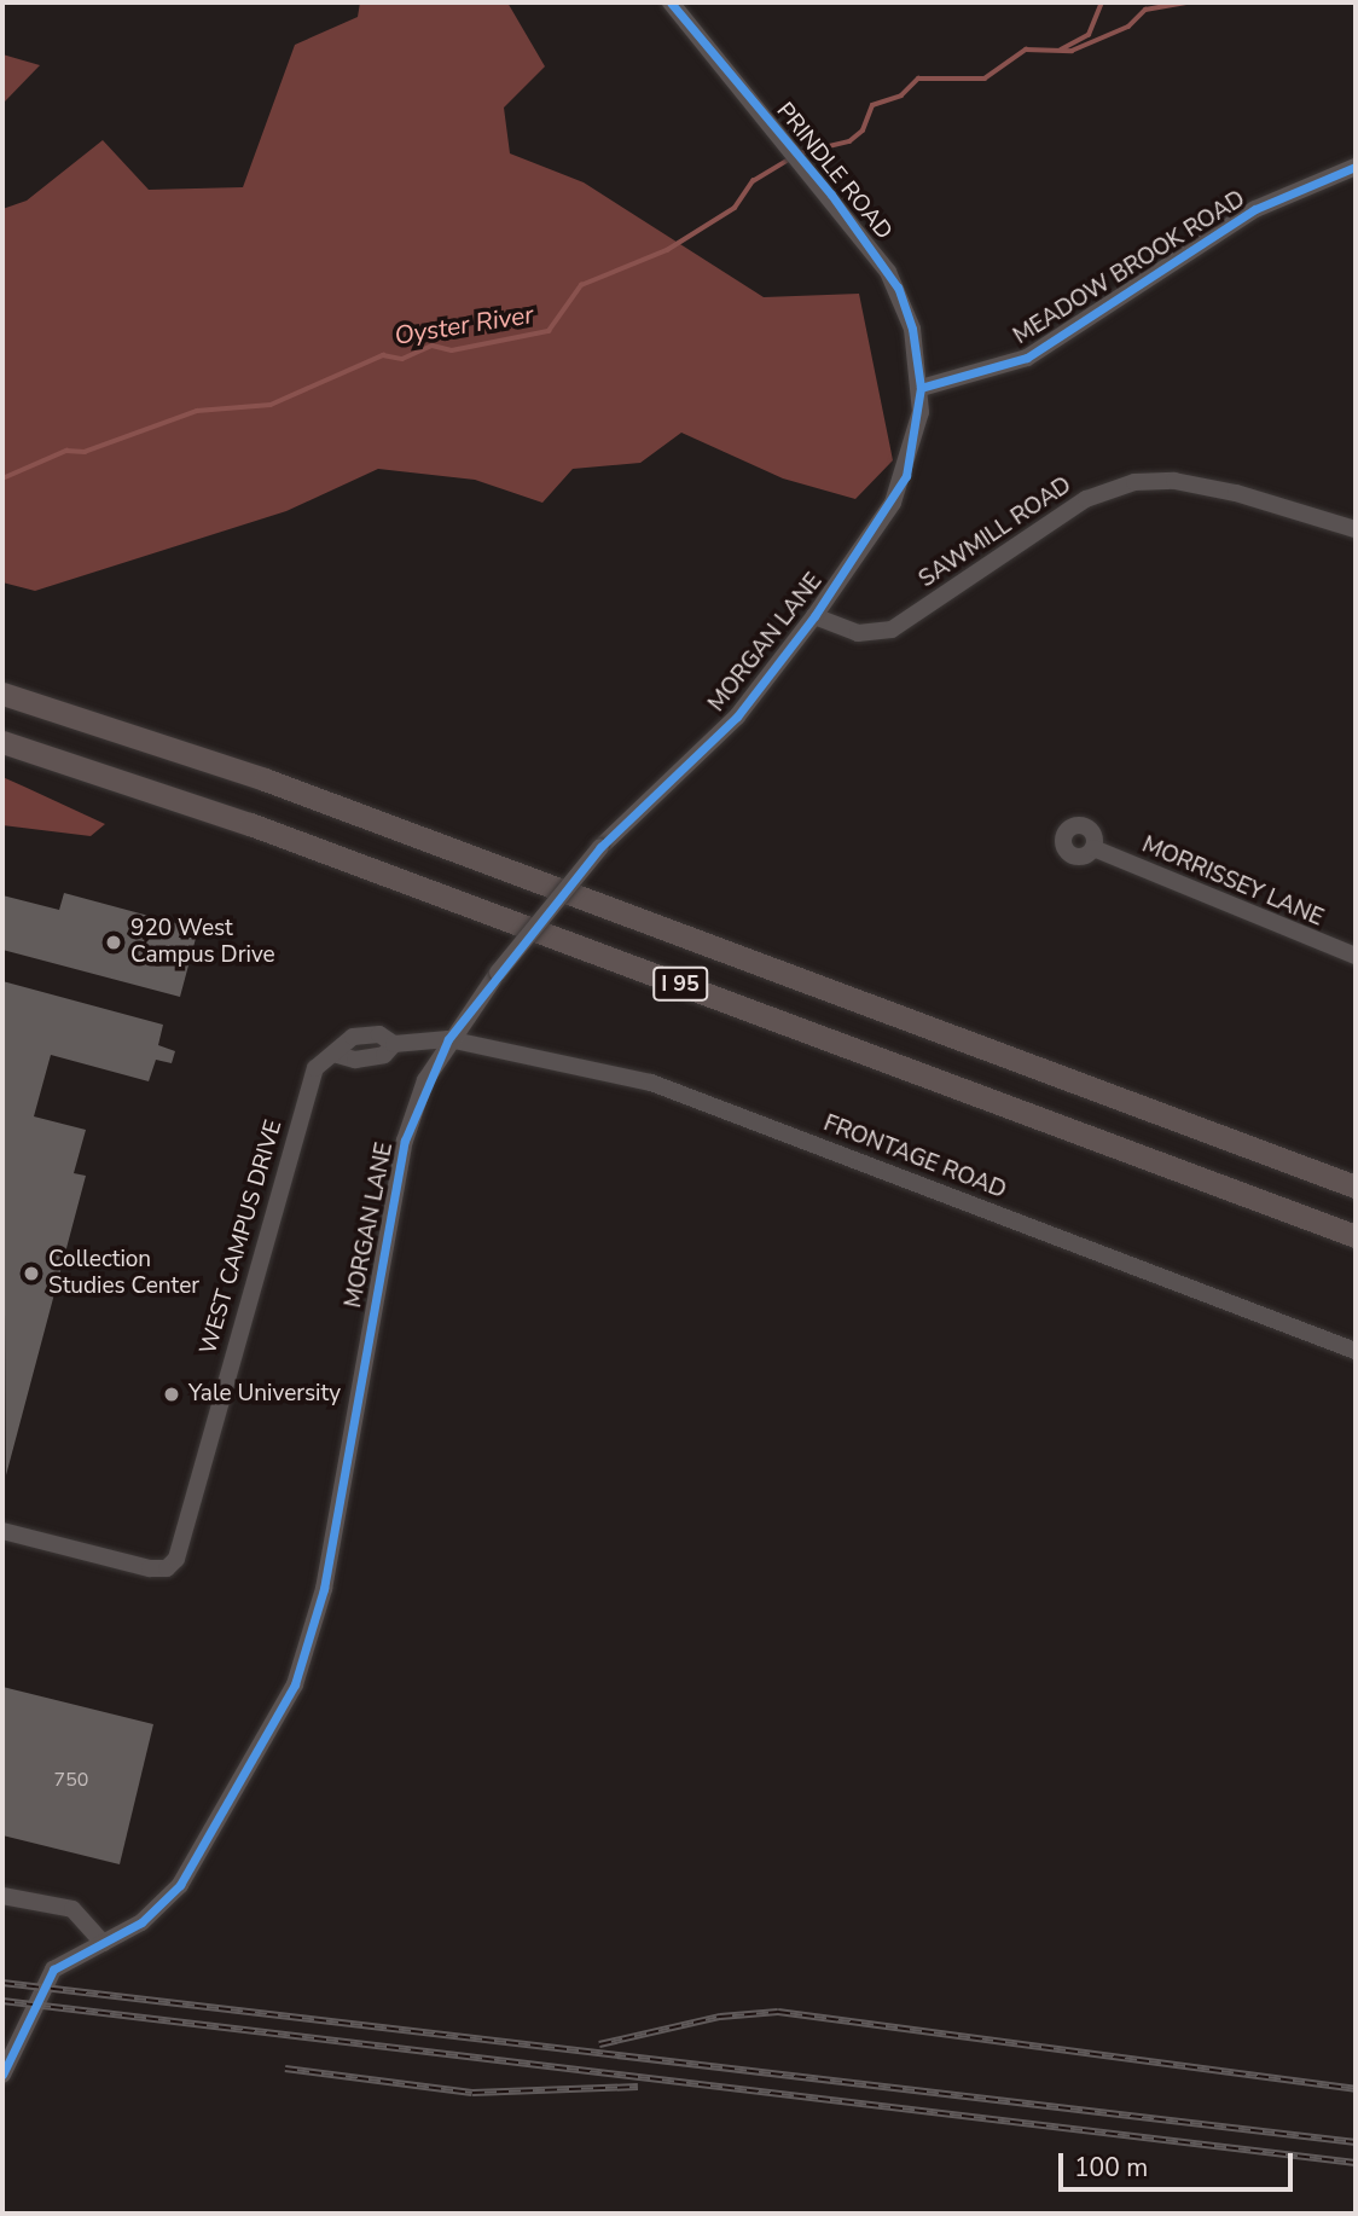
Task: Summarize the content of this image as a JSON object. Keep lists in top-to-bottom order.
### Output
{
  "streets": {
    "highway": ["I 95"],
    "street": [
      "PRINDLE ROAD",
      "MEADOW BROOK ROAD",
      "SAWMILL ROAD",
      "MORGAN LANE",
      "MORRISSEY LANE",
      "FRONTAGE ROAD",
      "WEST CAMPUS DRIVE"
    ]
  },
  "crossings": [
    ["PRINDLE ROAD", "MEADOW BROOK ROAD"],
    ["PRINDLE ROAD", "MORGAN LANE"],
    ["MEADOW BROOK ROAD", "MORGAN LANE"],
    ["SAWMILL ROAD", "MORGAN LANE"],
    ["MORGAN LANE", "FRONTAGE ROAD"],
    ["MORGAN LANE", "WEST CAMPUS DRIVE"],
    ["FRONTAGE ROAD", "WEST CAMPUS DRIVE"]
  ],
  "water": ["Oyster River"],
  "places": ["920 West Campus Drive", "Collection Studies Center", "Yale University"],
  "house_numbers": ["750"],
  "scale_bar": "100 m"
}
